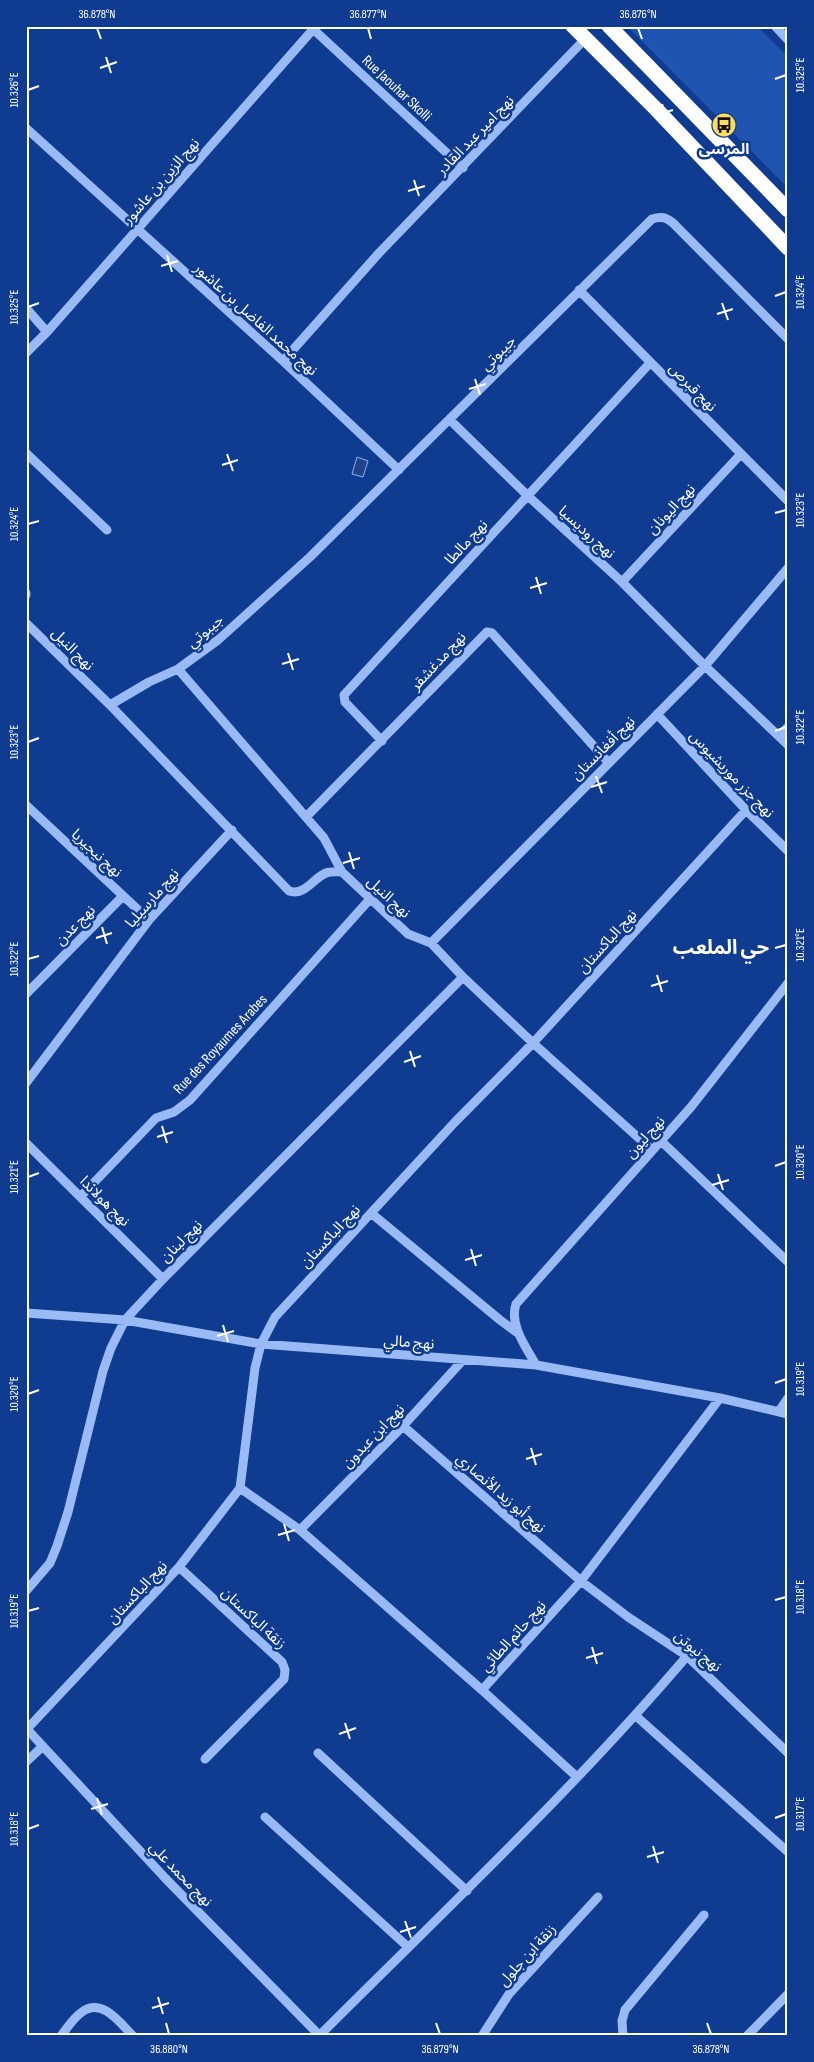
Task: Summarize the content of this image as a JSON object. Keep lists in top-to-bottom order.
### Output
{
  "streets": {
    "street": [
      "Rue Jaouhar Skolli",
      "نهج امير عبد القادر",
      "نهج الزين بن عاشور",
      "نهج محمد الفاضل بن عاشور",
      "جيبوتي",
      "نهج قبرص",
      "نهج اليونان",
      "نهج روديسيا",
      "نهج مالطا",
      "نهج النيل",
      "نهج مدغشقر",
      "نهج أفغانستان",
      "نهج جزر موريشيوس",
      "نهج نيجيريا",
      "نهج مارسيليا",
      "نهج عدن",
      "نهج الباكستان",
      "Rue des Royaumes Arabes",
      "نهج ليون",
      "نهج هولاندا",
      "نهج لبنان",
      "نهج مالي",
      "نهج ابن عبدون",
      "نهج أبو زيد الأنصاري",
      "زنقة الباكستان",
      "نهج حاتم الطائي",
      "نهج نيوتن",
      "نهج محمد علي",
      "زنقة ابن جلول"
    ]
  },
  "crossings": [
    ["Rue Jaouhar Skolli", "نهج امير عبد القادر"],
    ["Rue Jaouhar Skolli", "نهج الزين بن عاشور"],
    ["نهج امير عبد القادر", "نهج محمد الفاضل بن عاشور"],
    ["نهج الزين بن عاشور", "نهج محمد الفاضل بن عاشور"],
    ["نهج محمد الفاضل بن عاشور", "جيبوتي"],
    ["جيبوتي", "نهج قبرص"],
    ["جيبوتي", "نهج روديسيا"],
    ["جيبوتي", "نهج النيل"],
    ["نهج قبرص", "نهج اليونان"],
    ["نهج قبرص", "نهج مالطا"],
    ["نهج اليونان", "نهج روديسيا"],
    ["نهج روديسيا", "نهج مالطا"],
    ["نهج روديسيا", "نهج أفغانستان"],
    ["نهج مالطا", "نهج مدغشقر"],
    ["نهج النيل", "نهج أفغانستان"],
    ["نهج النيل", "نهج مارسيليا"],
    ["نهج النيل", "نهج الباكستان"],
    ["نهج النيل", "Rue des Royaumes Arabes"],
    ["نهج النيل", "نهج ليون"],
    ["نهج النيل", "نهج لبنان"],
    ["نهج مدغشقر", "نهج أفغانستان"],
    ["نهج أفغانستان", "نهج جزر موريشيوس"],
    ["نهج جزر موريشيوس", "نهج الباكستان"],
    ["نهج نيجيريا", "نهج مارسيليا"],
    ["نهج نيجيريا", "نهج عدن"],
    ["نهج الباكستان", "نهج مالي"],
    ["نهج الباكستان", "زنقة الباكستان"],
    ["نهج الباكستان", "نهج حاتم الطائي"],
    ["نهج الباكستان", "نهج محمد علي"],
    ["Rue des Royaumes Arabes", "نهج هولاندا"],
    ["نهج هولاندا", "نهج لبنان"],
    ["نهج لبنان", "نهج مالي"],
    ["نهج مالي", "نهج ابن عبدون"],
    ["نهج مالي", "نهج حاتم الطائي"],
    ["نهج ابن عبدون", "نهج أبو زيد الأنصاري"],
    ["نهج ابن عبدون", "نهج حاتم الطائي"],
    ["نهج أبو زيد الأنصاري", "نهج حاتم الطائي"],
    ["نهج أبو زيد الأنصاري", "نهج نيوتن"],
    ["نهج حاتم الطائي", "نهج نيوتن"]
  ],
  "districts": ["حي الملعب"],
  "places": {
    "bus stop": ["المرسى"]
  },
  "coordinates": [
    "36.878°N",
    "36.877°N",
    "36.876°N",
    "10.325°E",
    "10.326°E",
    "10.324°E",
    "10.323°E",
    "10.322°E",
    "10.321°E",
    "10.320°E",
    "10.319°E",
    "10.318°E",
    "10.317°E",
    "36.880°N",
    "36.879°N"
  ]
}
